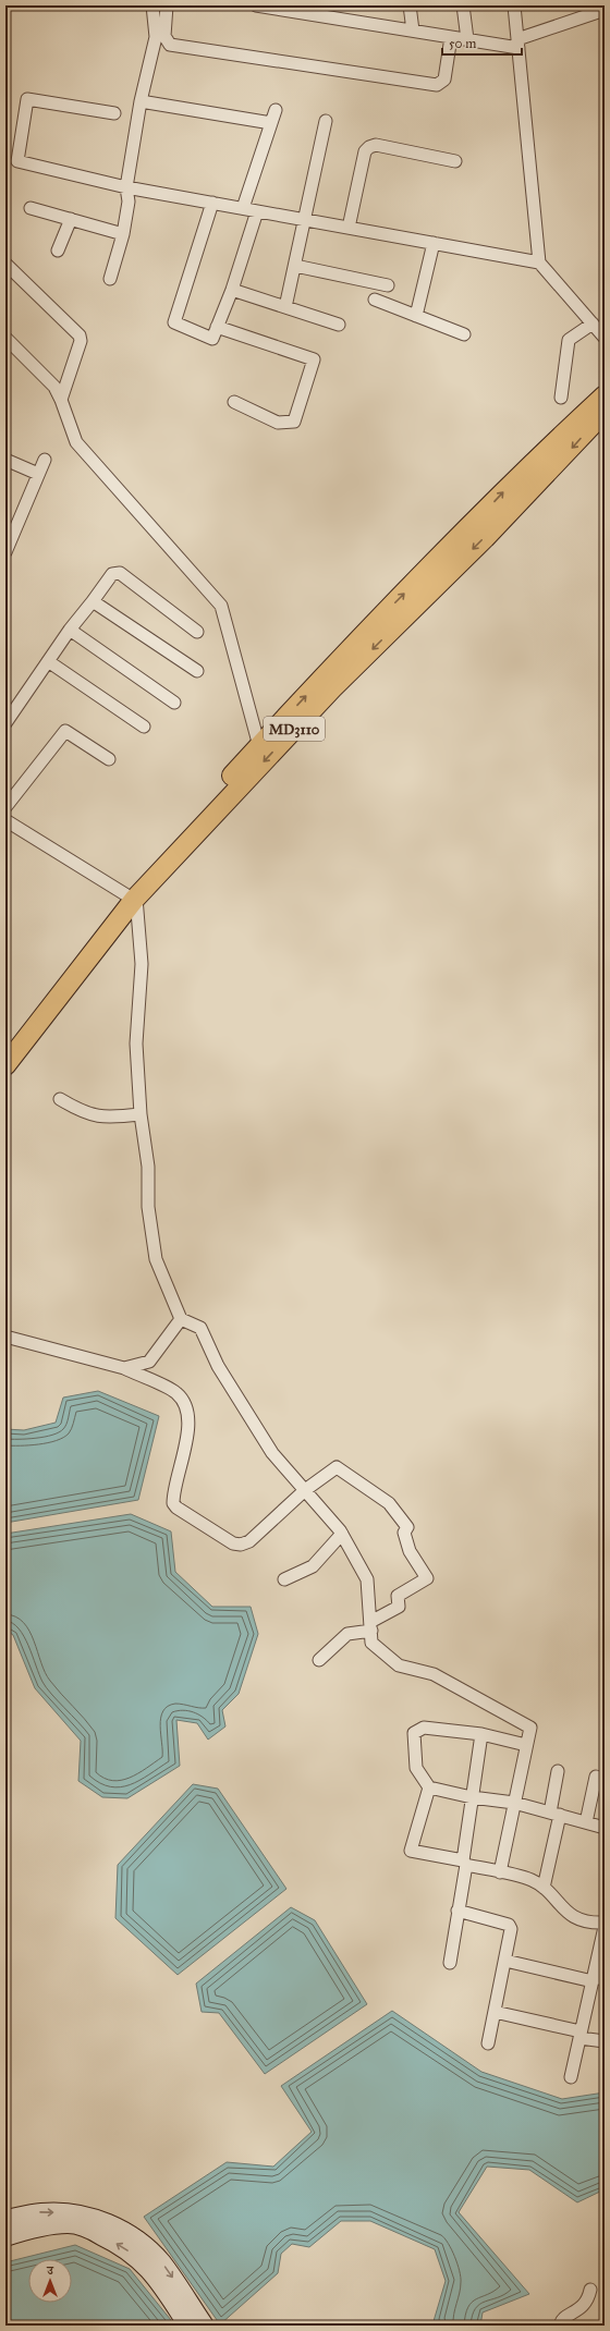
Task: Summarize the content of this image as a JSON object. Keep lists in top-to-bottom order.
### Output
{
  "streets": {
    "main road": ["MD3110"]
  },
  "scale_bar": "50 m",
  "north": "top"
}
